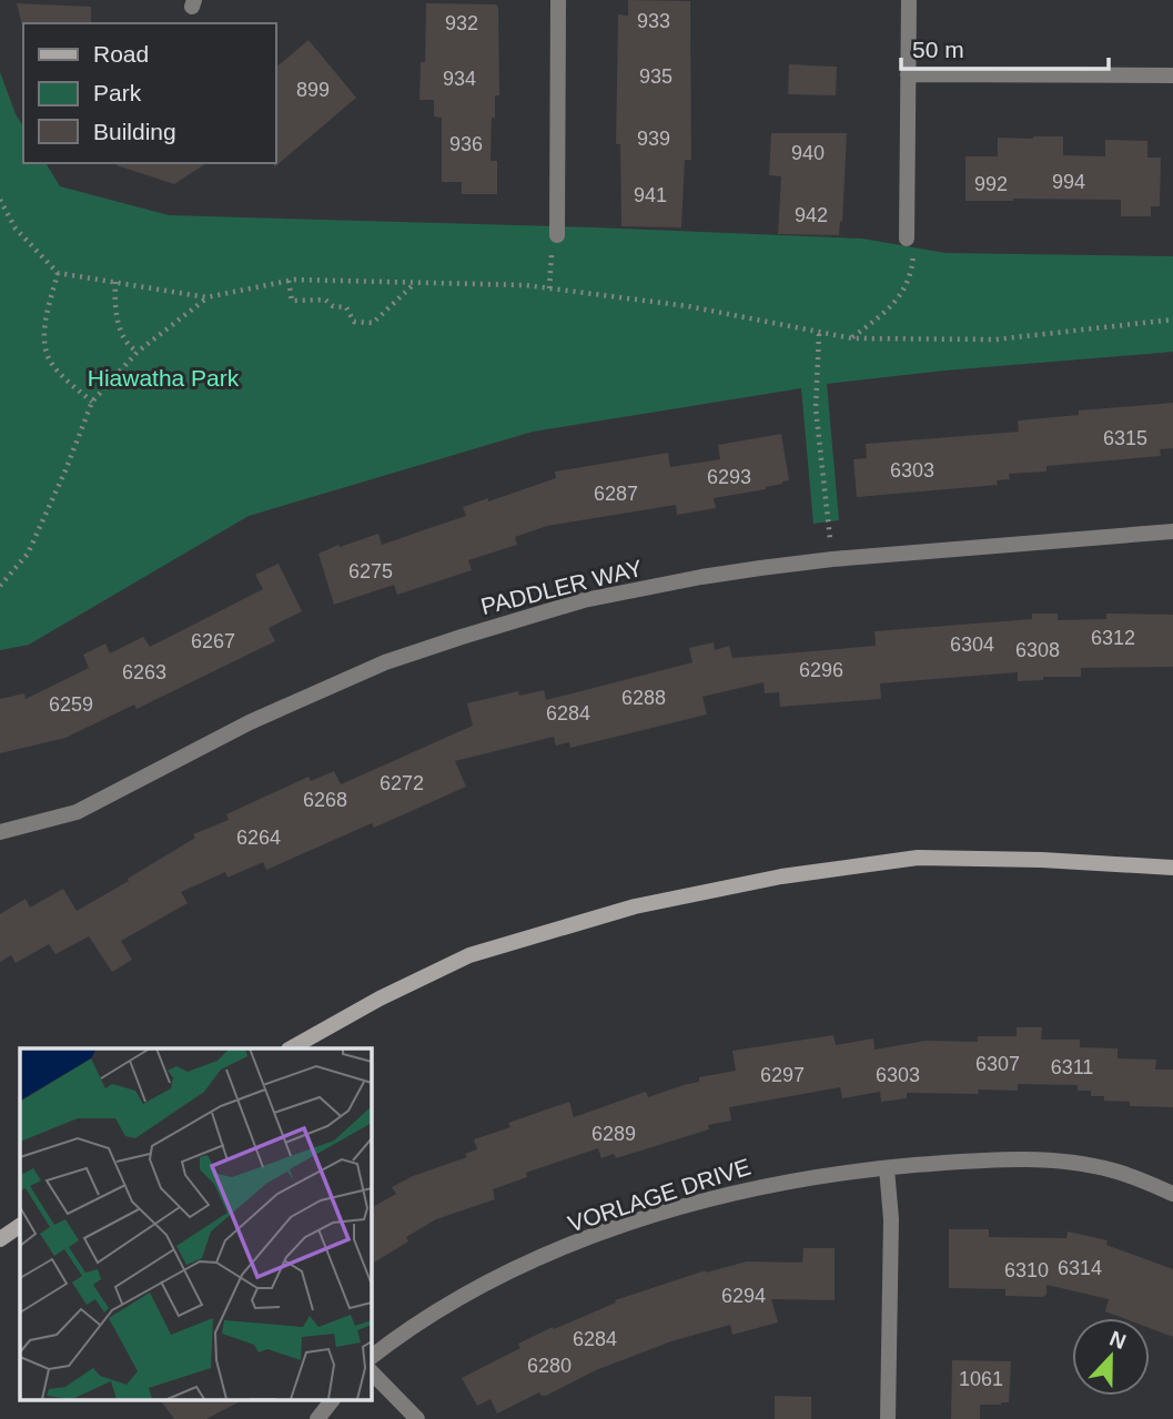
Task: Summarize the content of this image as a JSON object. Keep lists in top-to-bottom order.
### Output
{
  "streets": {
    "street": ["PADDLER WAY", "VORLAGE DRIVE"]
  },
  "parks": ["Hiawatha Park"],
  "house_numbers": [
    "933",
    "932",
    "935",
    "934",
    "899",
    "939",
    "936",
    "940",
    "994",
    "992",
    "941",
    "942",
    "6315",
    "6303",
    "6293",
    "6287",
    "6275",
    "6312",
    "6267",
    "6304",
    "6308",
    "6296",
    "6263",
    "6288",
    "6259",
    "6284",
    "6272",
    "6268",
    "6264",
    "6307",
    "6311",
    "6297",
    "6303",
    "6289",
    "6314",
    "6310",
    "6294",
    "6284",
    "6280",
    "1061"
  ],
  "legend": ["Road", "Park", "Building"],
  "scale_bar": "50 m",
  "north": "top"
}
